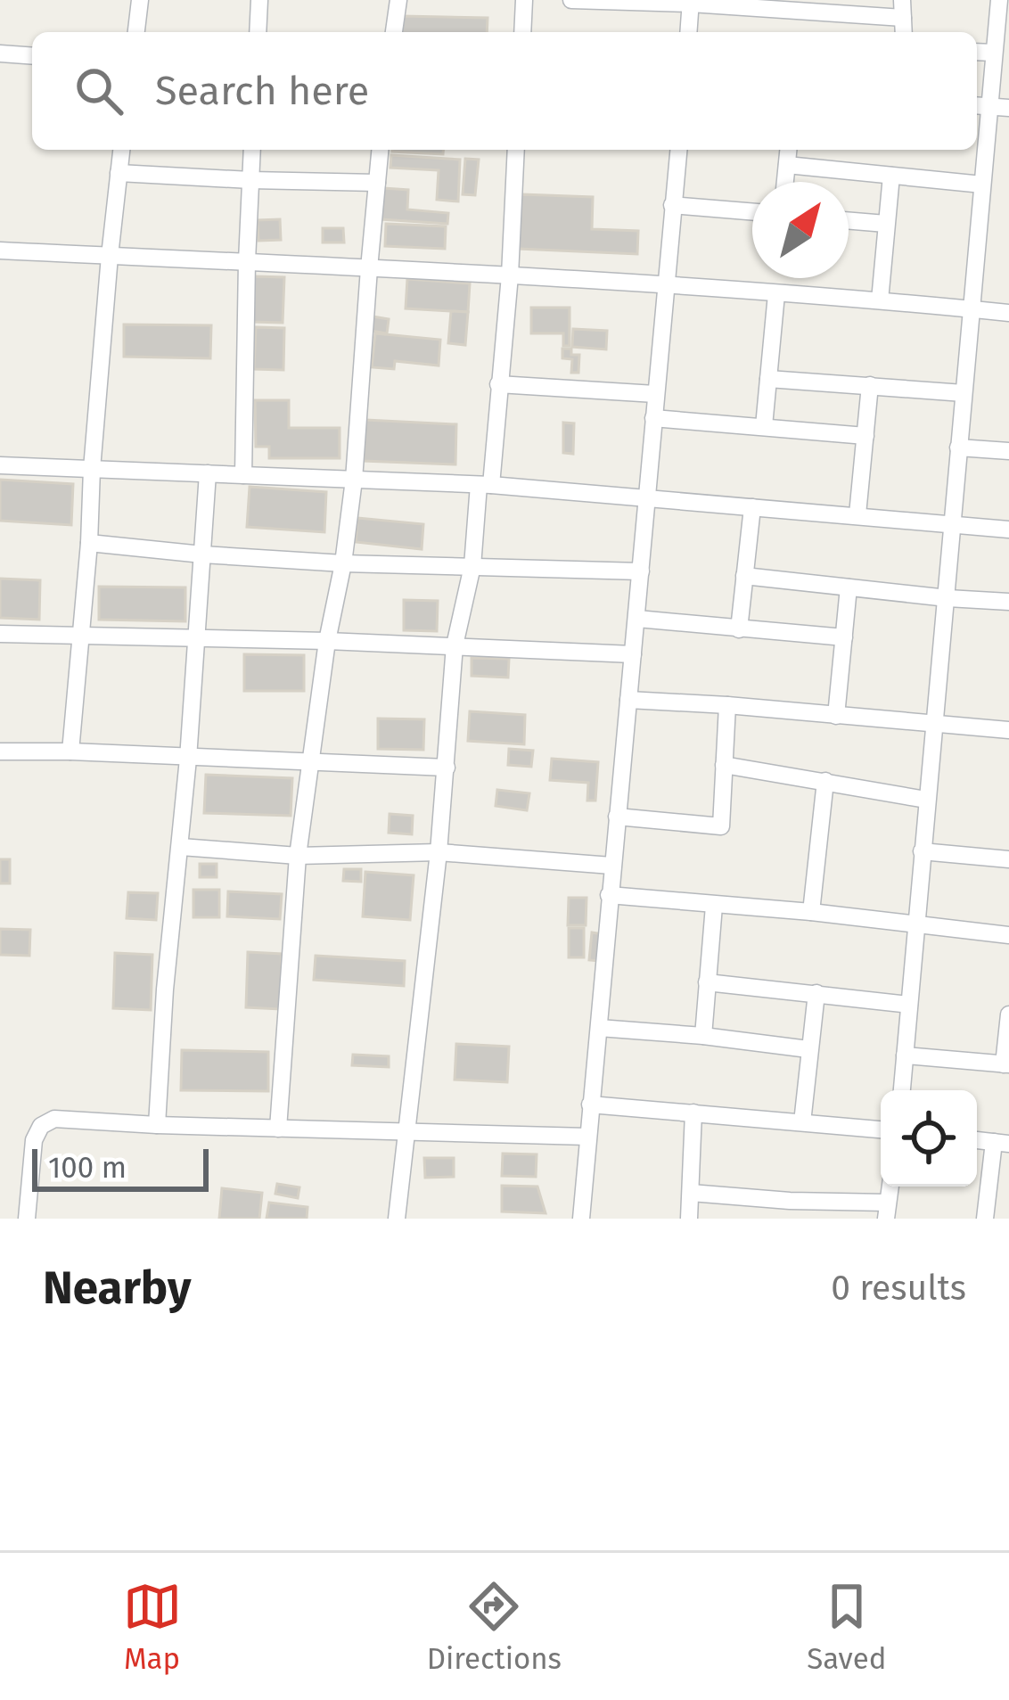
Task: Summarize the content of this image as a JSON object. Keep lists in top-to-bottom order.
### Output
{
  "scale_bar": "100 m",
  "north": "top right",
  "page": {
    "search": "Search here",
    "scale": "100 m",
    "heading": ["Nearby", "0 results"],
    "nav": ["Map", "Directions", "Saved"]
  }
}
